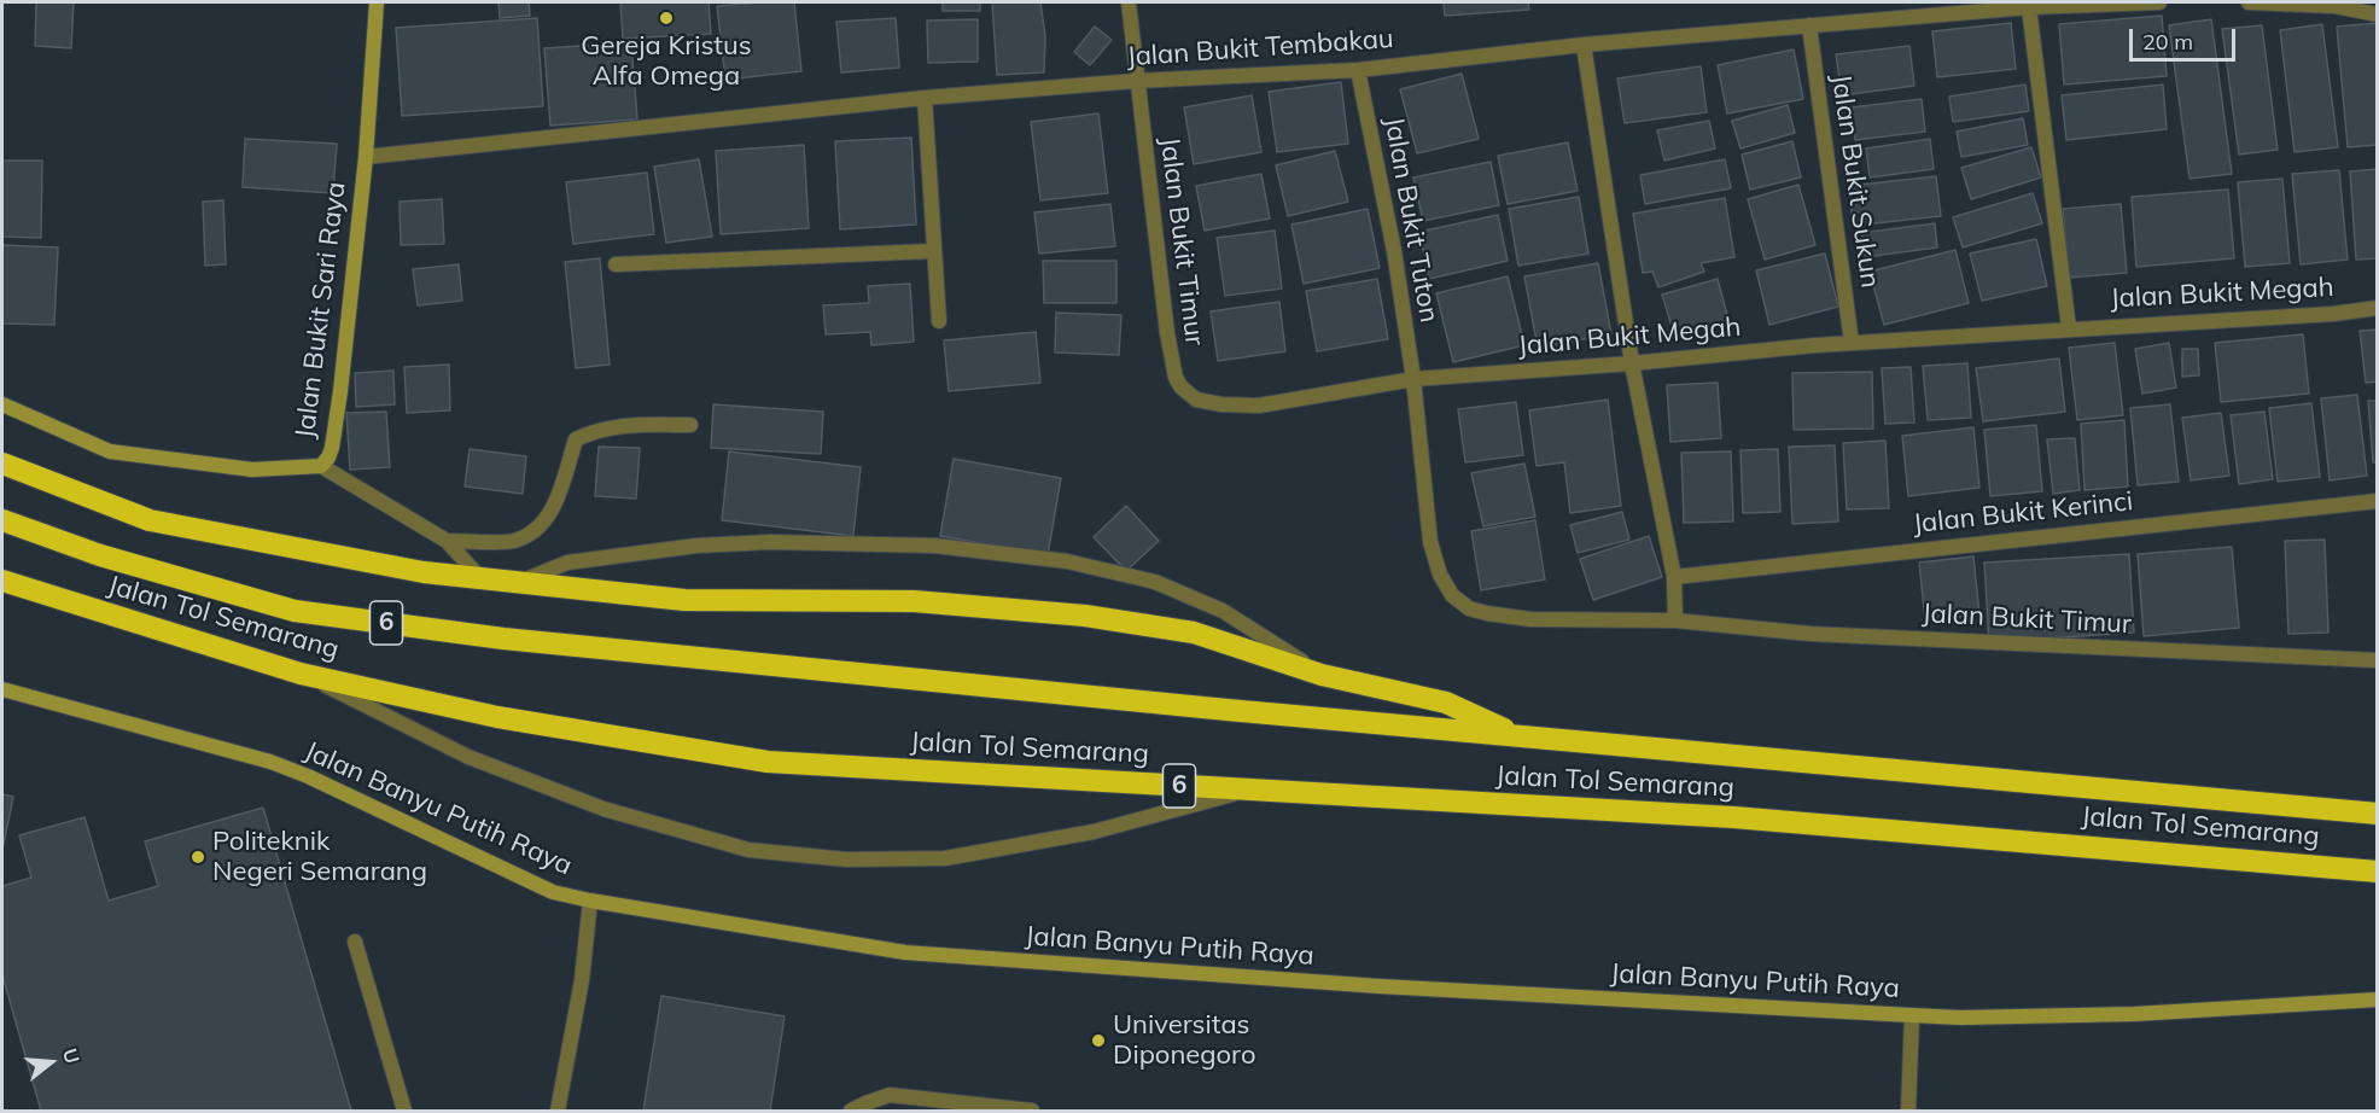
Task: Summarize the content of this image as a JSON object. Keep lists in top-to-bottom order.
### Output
{
  "streets": {
    "highway": ["Jalan Tol Semarang", "6"],
    "street": [
      "Jalan Bukit Tembakau",
      "Jalan Bukit Sukun",
      "Jalan Bukit Tuton",
      "Jalan Bukit Timur",
      "Jalan Bukit Megah",
      "Jalan Bukit Sari Raya",
      "Jalan Bukit Kerinci",
      "Jalan Banyu Putih Raya"
    ]
  },
  "crossings": [
    ["Jalan Bukit Tembakau", "Jalan Bukit Sukun"],
    ["Jalan Bukit Tembakau", "Jalan Bukit Tuton"],
    ["Jalan Bukit Tembakau", "Jalan Bukit Timur"],
    ["Jalan Bukit Tembakau", "Jalan Bukit Sari Raya"],
    ["Jalan Bukit Sukun", "Jalan Bukit Megah"],
    ["Jalan Bukit Tuton", "Jalan Bukit Timur"],
    ["Jalan Bukit Tuton", "Jalan Bukit Megah"],
    ["Jalan Bukit Timur", "Jalan Bukit Megah"]
  ],
  "places": ["Gereja Kristus Alfa Omega", "Politeknik Negeri Semarang", "Universitas Diponegoro"],
  "scale_bar": "20 m",
  "north": "right"
}
